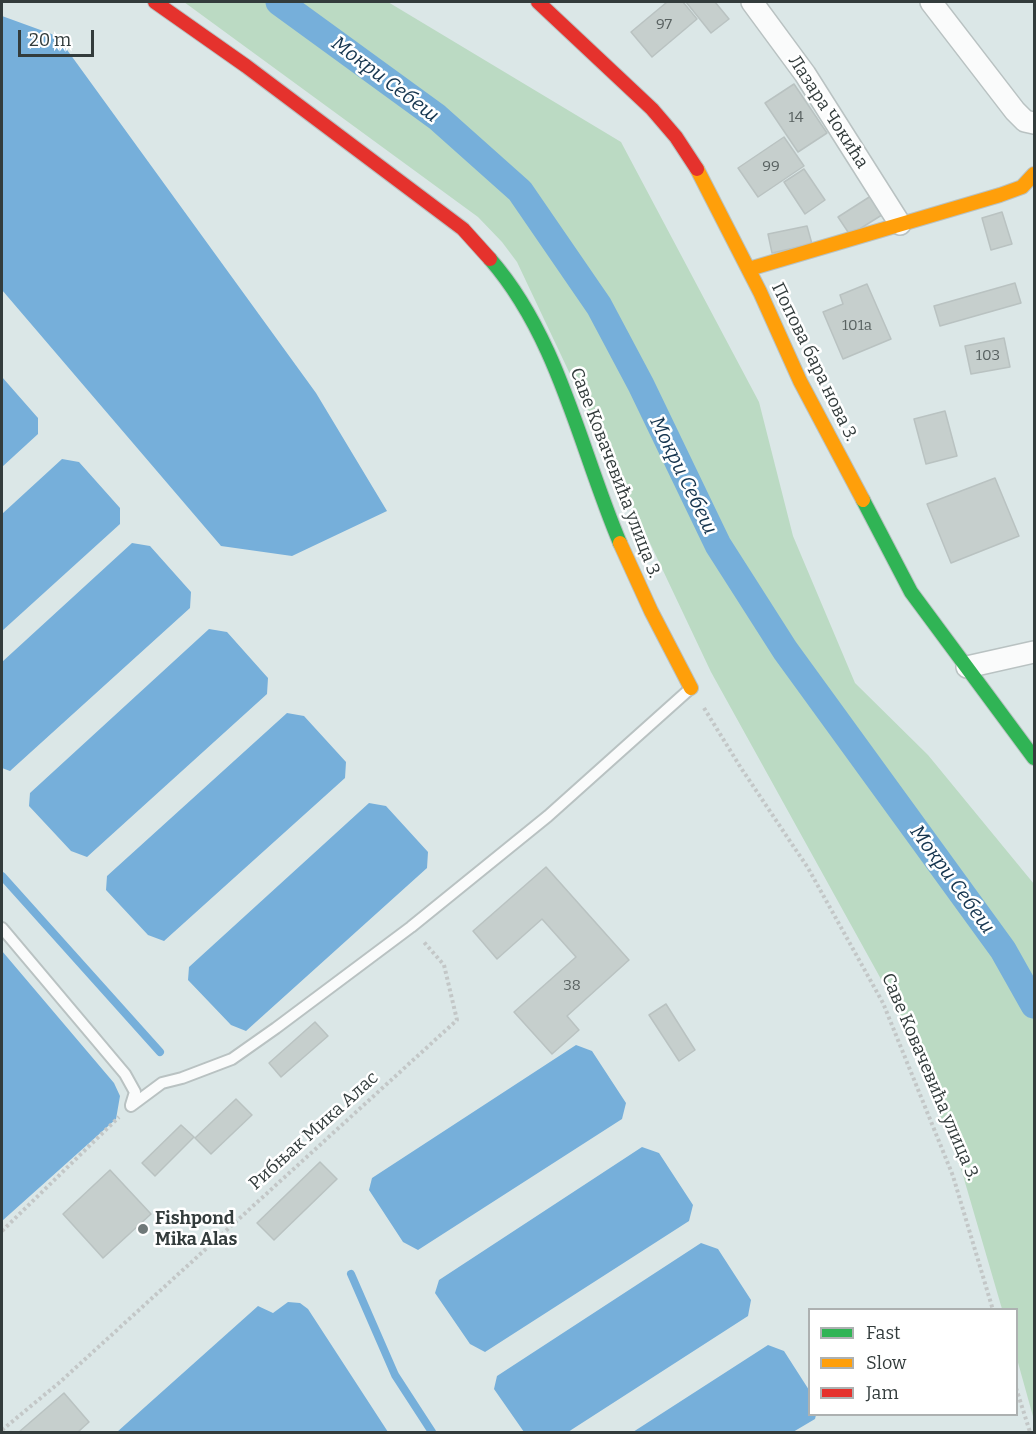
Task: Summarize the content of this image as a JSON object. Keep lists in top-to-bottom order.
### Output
{
  "streets": {
    "street": ["Лазара Чокића", "Попова бара нова 3.", "Саве Ковачевића улица 3."],
    "path": ["Рибњак Мика Алас"]
  },
  "water": ["Мокри Себеш"],
  "places": ["Fishpond Mika Alas"],
  "house_numbers": [
    "97",
    "14",
    "99",
    "101a",
    "103",
    "38"
  ],
  "legend": ["Fast", "Slow", "Jam"],
  "scale_bar": "20 m"
}
